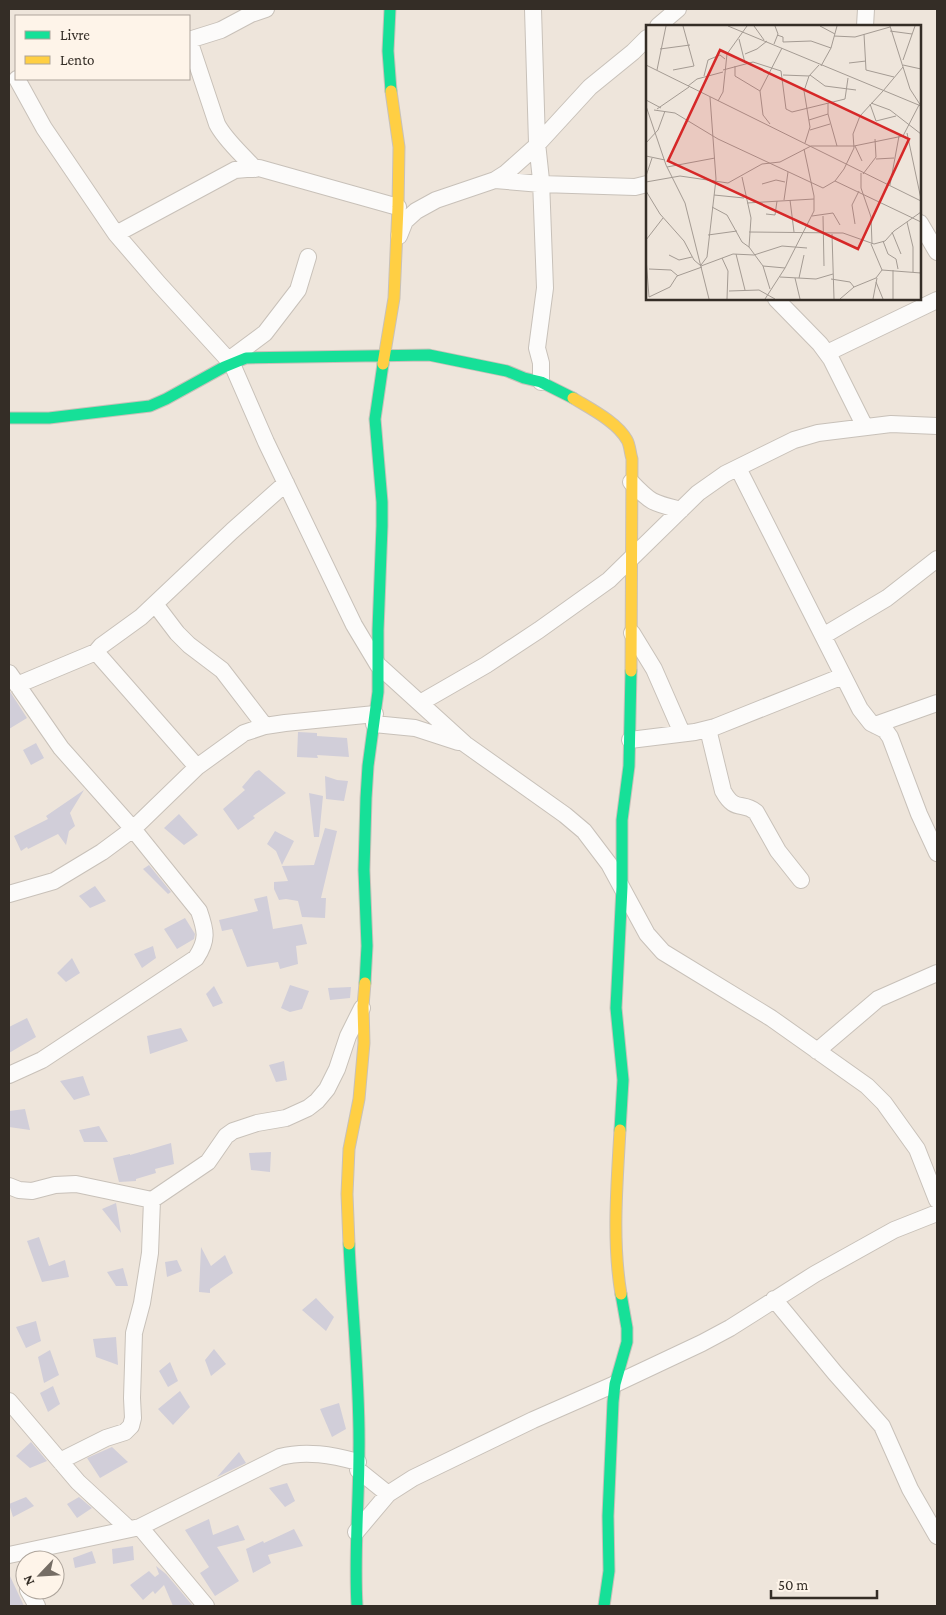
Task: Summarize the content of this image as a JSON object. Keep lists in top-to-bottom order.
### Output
{
  "legend": ["Livre", "Lento"],
  "scale_bar": "50 m",
  "north": "bottom left"
}
